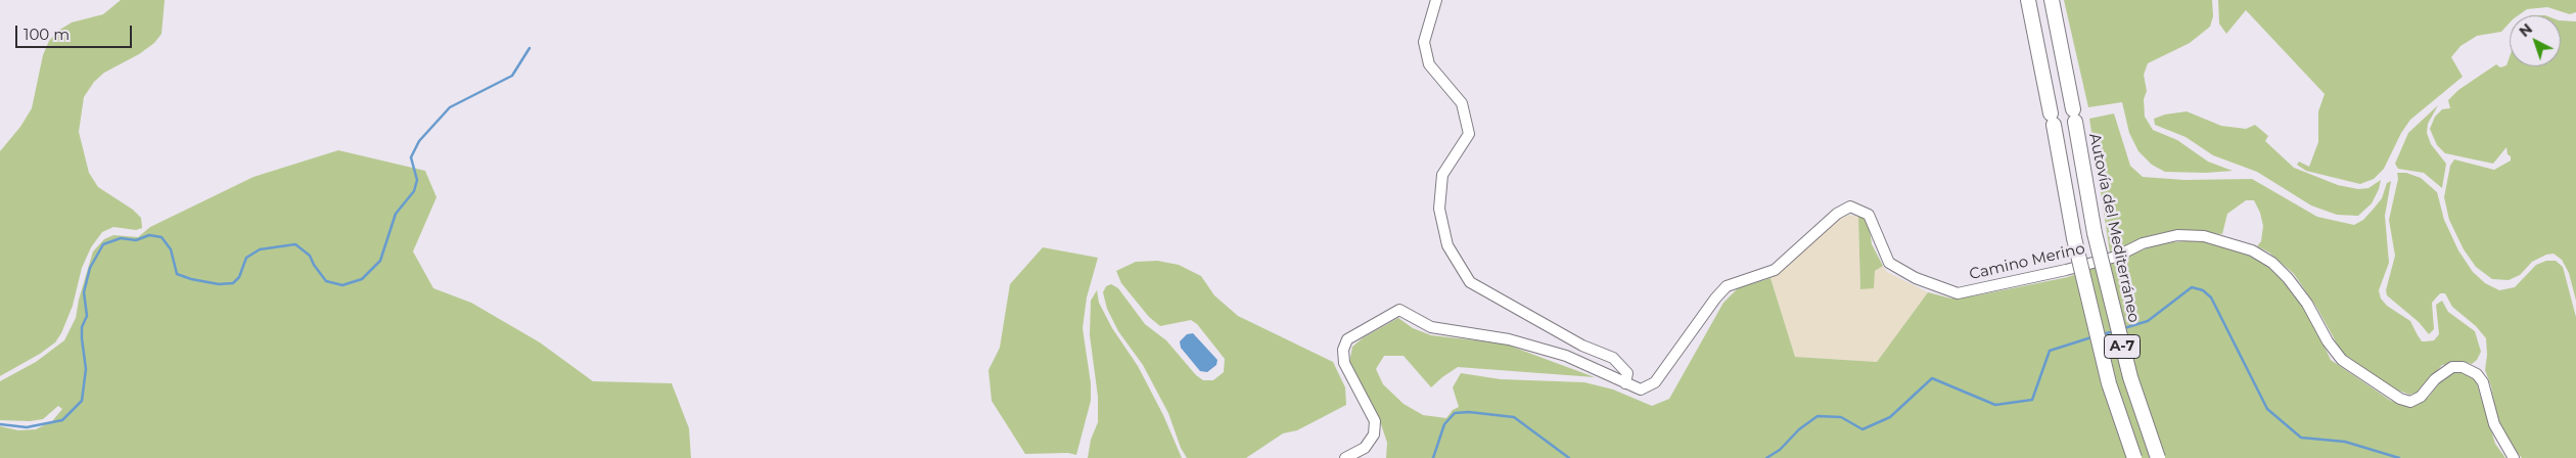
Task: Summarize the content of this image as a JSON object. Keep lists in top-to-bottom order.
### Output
{
  "streets": {
    "highway": ["Autovía del Mediterráneo", "A-7"],
    "street": ["Camino Merino"]
  },
  "scale_bar": "100 m",
  "north": "top left"
}
